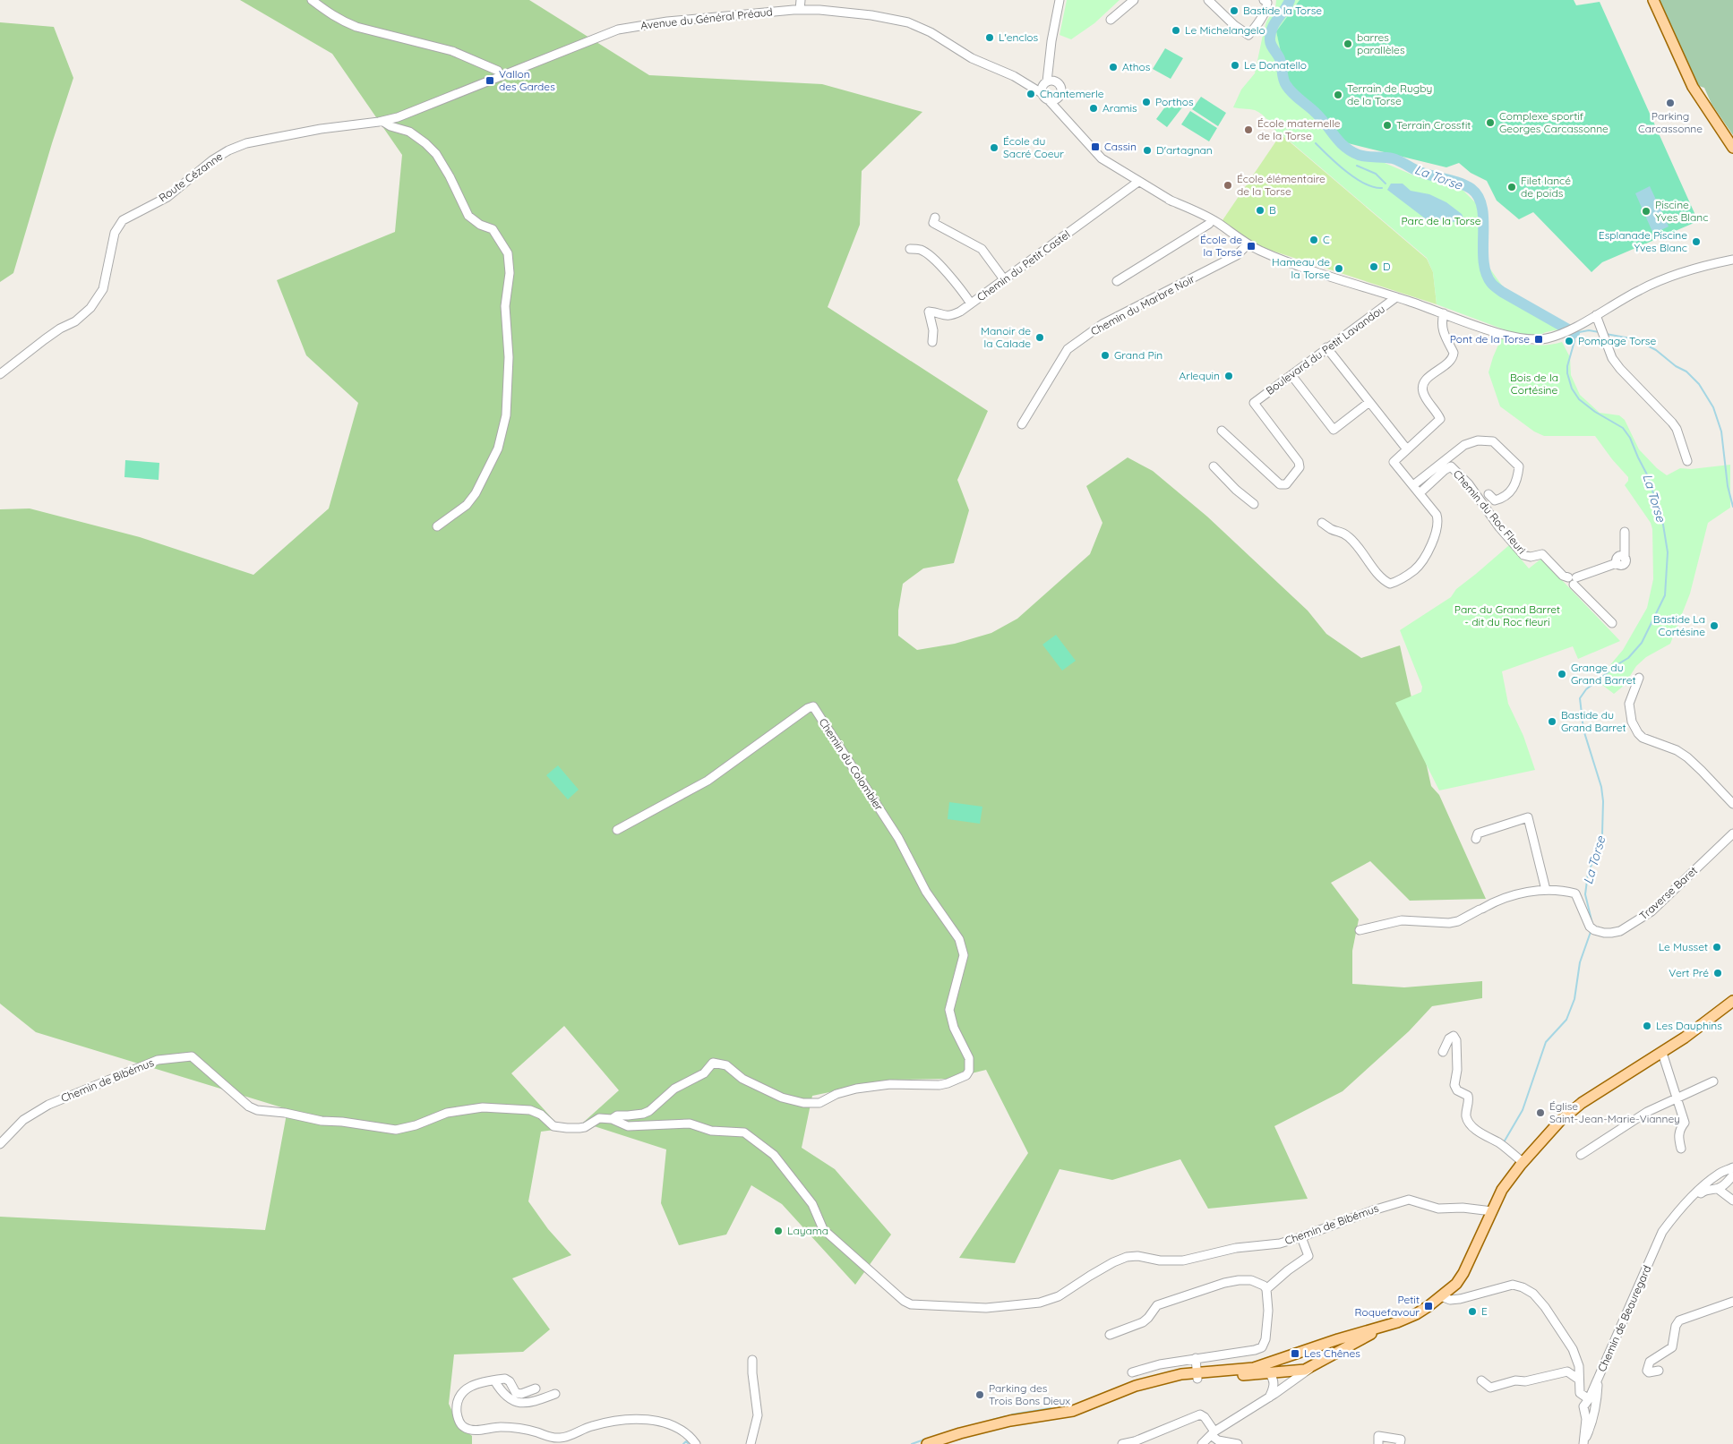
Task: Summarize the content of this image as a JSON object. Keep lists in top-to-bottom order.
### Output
{
  "streets": {
    "street": [
      "Avenue du Général Préaud",
      "Route Cézanne",
      "Chemin du Petit Castel",
      "Chemin du Marbre Noir",
      "Boulevard du Petit Lavandou",
      "Chemin du Roc Fleuri",
      "Chemin du Colombier",
      "Traverse Baret",
      "Chemin de Bibémus",
      "Chemin de Beauregard"
    ]
  },
  "crossings": [
    ["Avenue du Général Préaud", "Route Cézanne"],
    ["Chemin du Colombier", "Chemin de Bibémus"]
  ],
  "water": ["La Torse"],
  "parks": ["Parc de la Torse", "Bois de la Cortésine", "Parc du Grand Barret - dit du Roc fleuri"],
  "places": {
    "other": [
      "Bastide la Torse",
      "Le Michelangelo",
      "L'enclos",
      "barres parallèles",
      "Le Donatello",
      "Athos",
      "Chantemerle",
      "Terrain de Rugby de la Torse",
      "Porthos",
      "Parking Carcassonne",
      "Aramis",
      "Complexe sportif Georges Carcassonne",
      "Terrain Crossfit",
      "École maternelle de la Torse",
      "École du Sacré Coeur",
      "D'artagnan",
      "École élémentaire de la Torse",
      "Filet lancé de poids",
      "B",
      "Piscine Yves Blanc",
      "C",
      "Esplanade Piscine Yves Blanc",
      "D",
      "Hameau de la Torse",
      "Manoir de la Calade",
      "Pompage Torse",
      "Grand Pin",
      "Arlequin",
      "Bastide La Cortésine",
      "Grange du Grand Barret",
      "Bastide du Grand Barret",
      "Le Musset",
      "Vert Pré",
      "Les Dauphins",
      "Église Saint-Jean-Marie-Vianney",
      "Layama",
      "E",
      "Parking des Trois Bons Dieux"
    ],
    "transit": [
      "Vallon des Gardes",
      "Cassin",
      "École de la Torse",
      "Pont de la Torse",
      "Petit Roquefavour",
      "Les Chênes"
    ]
  }
}
